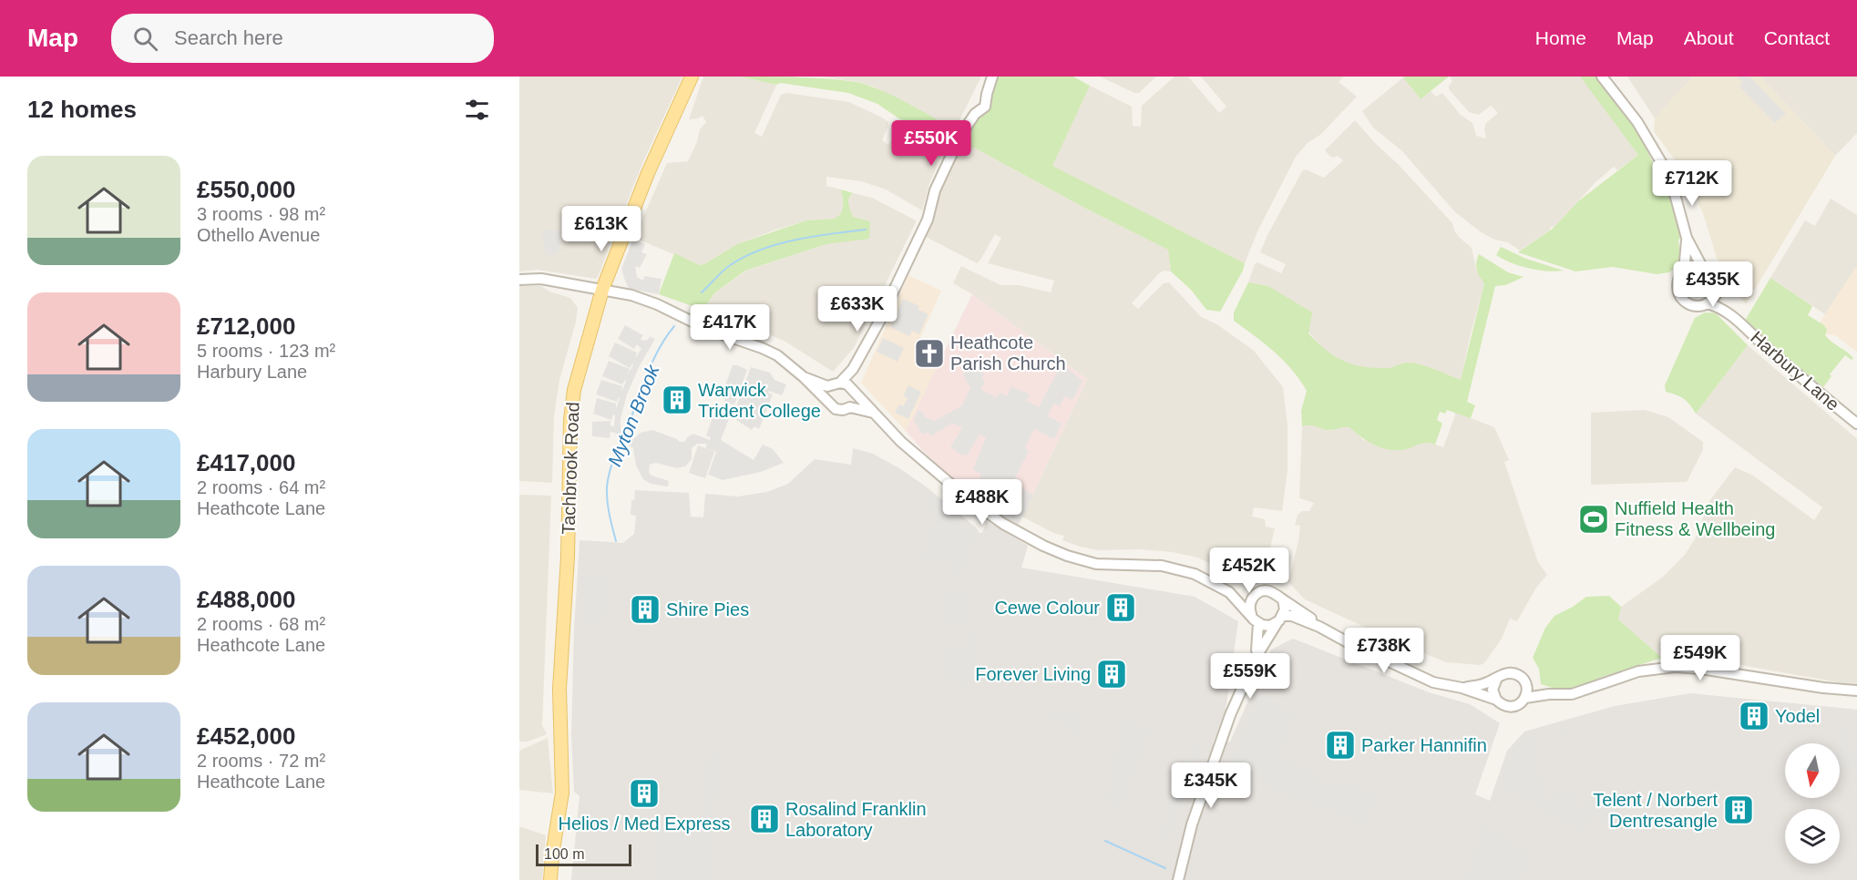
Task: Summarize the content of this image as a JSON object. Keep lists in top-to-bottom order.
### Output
{
  "streets": {
    "main road": ["Tachbrook Road"],
    "street": ["Harbury Lane"]
  },
  "water": ["Myton Brook"],
  "places": {
    "church": ["Heathcote Parish Church"],
    "building": [
      "Warwick Trident College",
      "Cewe Colour",
      "Shire Pies",
      "Forever Living",
      "Yodel",
      "Parker Hannifin",
      "Helios / Med Express",
      "Telent / Norbert Dentresangle",
      "Rosalind Franklin Laboratory"
    ],
    "sports": ["Nuffield Health Fitness & Wellbeing"]
  },
  "scale_bar": "100 m",
  "north": "bottom",
  "page": {
    "header": "Map",
    "search": "Search here",
    "nav": [
      "Home",
      "Map",
      "About",
      "Contact"
    ],
    "heading": "12 homes",
    "price": [
      "£550K",
      "£712K",
      "£613K",
      "£435K",
      "£633K",
      "£417K",
      "£488K",
      "£452K",
      "£738K",
      "£549K",
      "£559K",
      "£345K"
    ],
    "list": [
      {
        "name": "£550,000",
        "note": "3 rooms · 98 m² · Othello Avenue"
      },
      {
        "name": "£712,000",
        "note": "5 rooms · 123 m² · Harbury Lane"
      },
      {
        "name": "£417,000",
        "note": "2 rooms · 64 m² · Heathcote Lane"
      },
      {
        "name": "£488,000",
        "note": "2 rooms · 68 m² · Heathcote Lane"
      },
      {
        "name": "£452,000",
        "note": "2 rooms · 72 m² · Heathcote Lane"
      }
    ],
    "scale": "100 m"
  }
}
